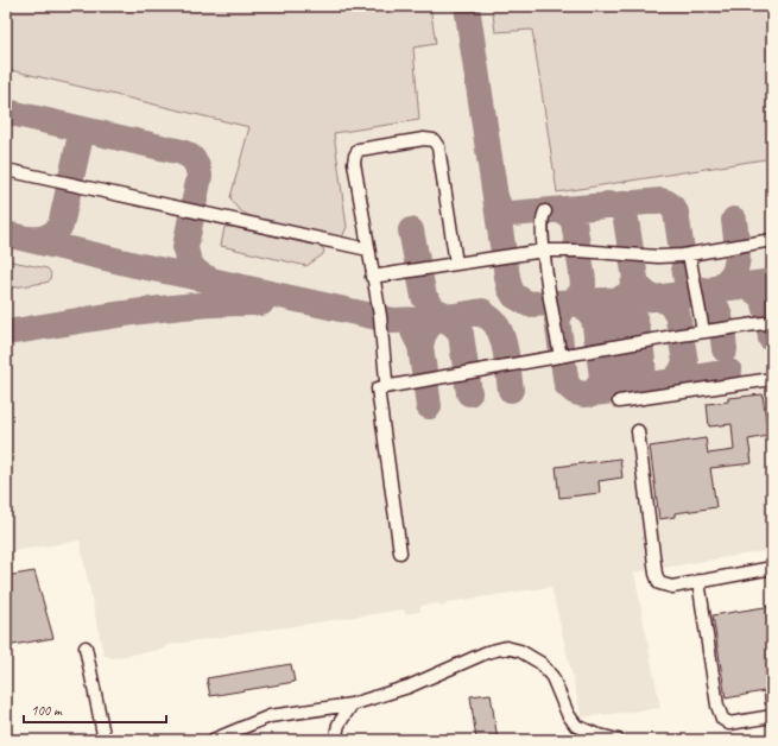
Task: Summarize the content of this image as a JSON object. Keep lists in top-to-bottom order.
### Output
{
  "scale_bar": "100 m"
}
